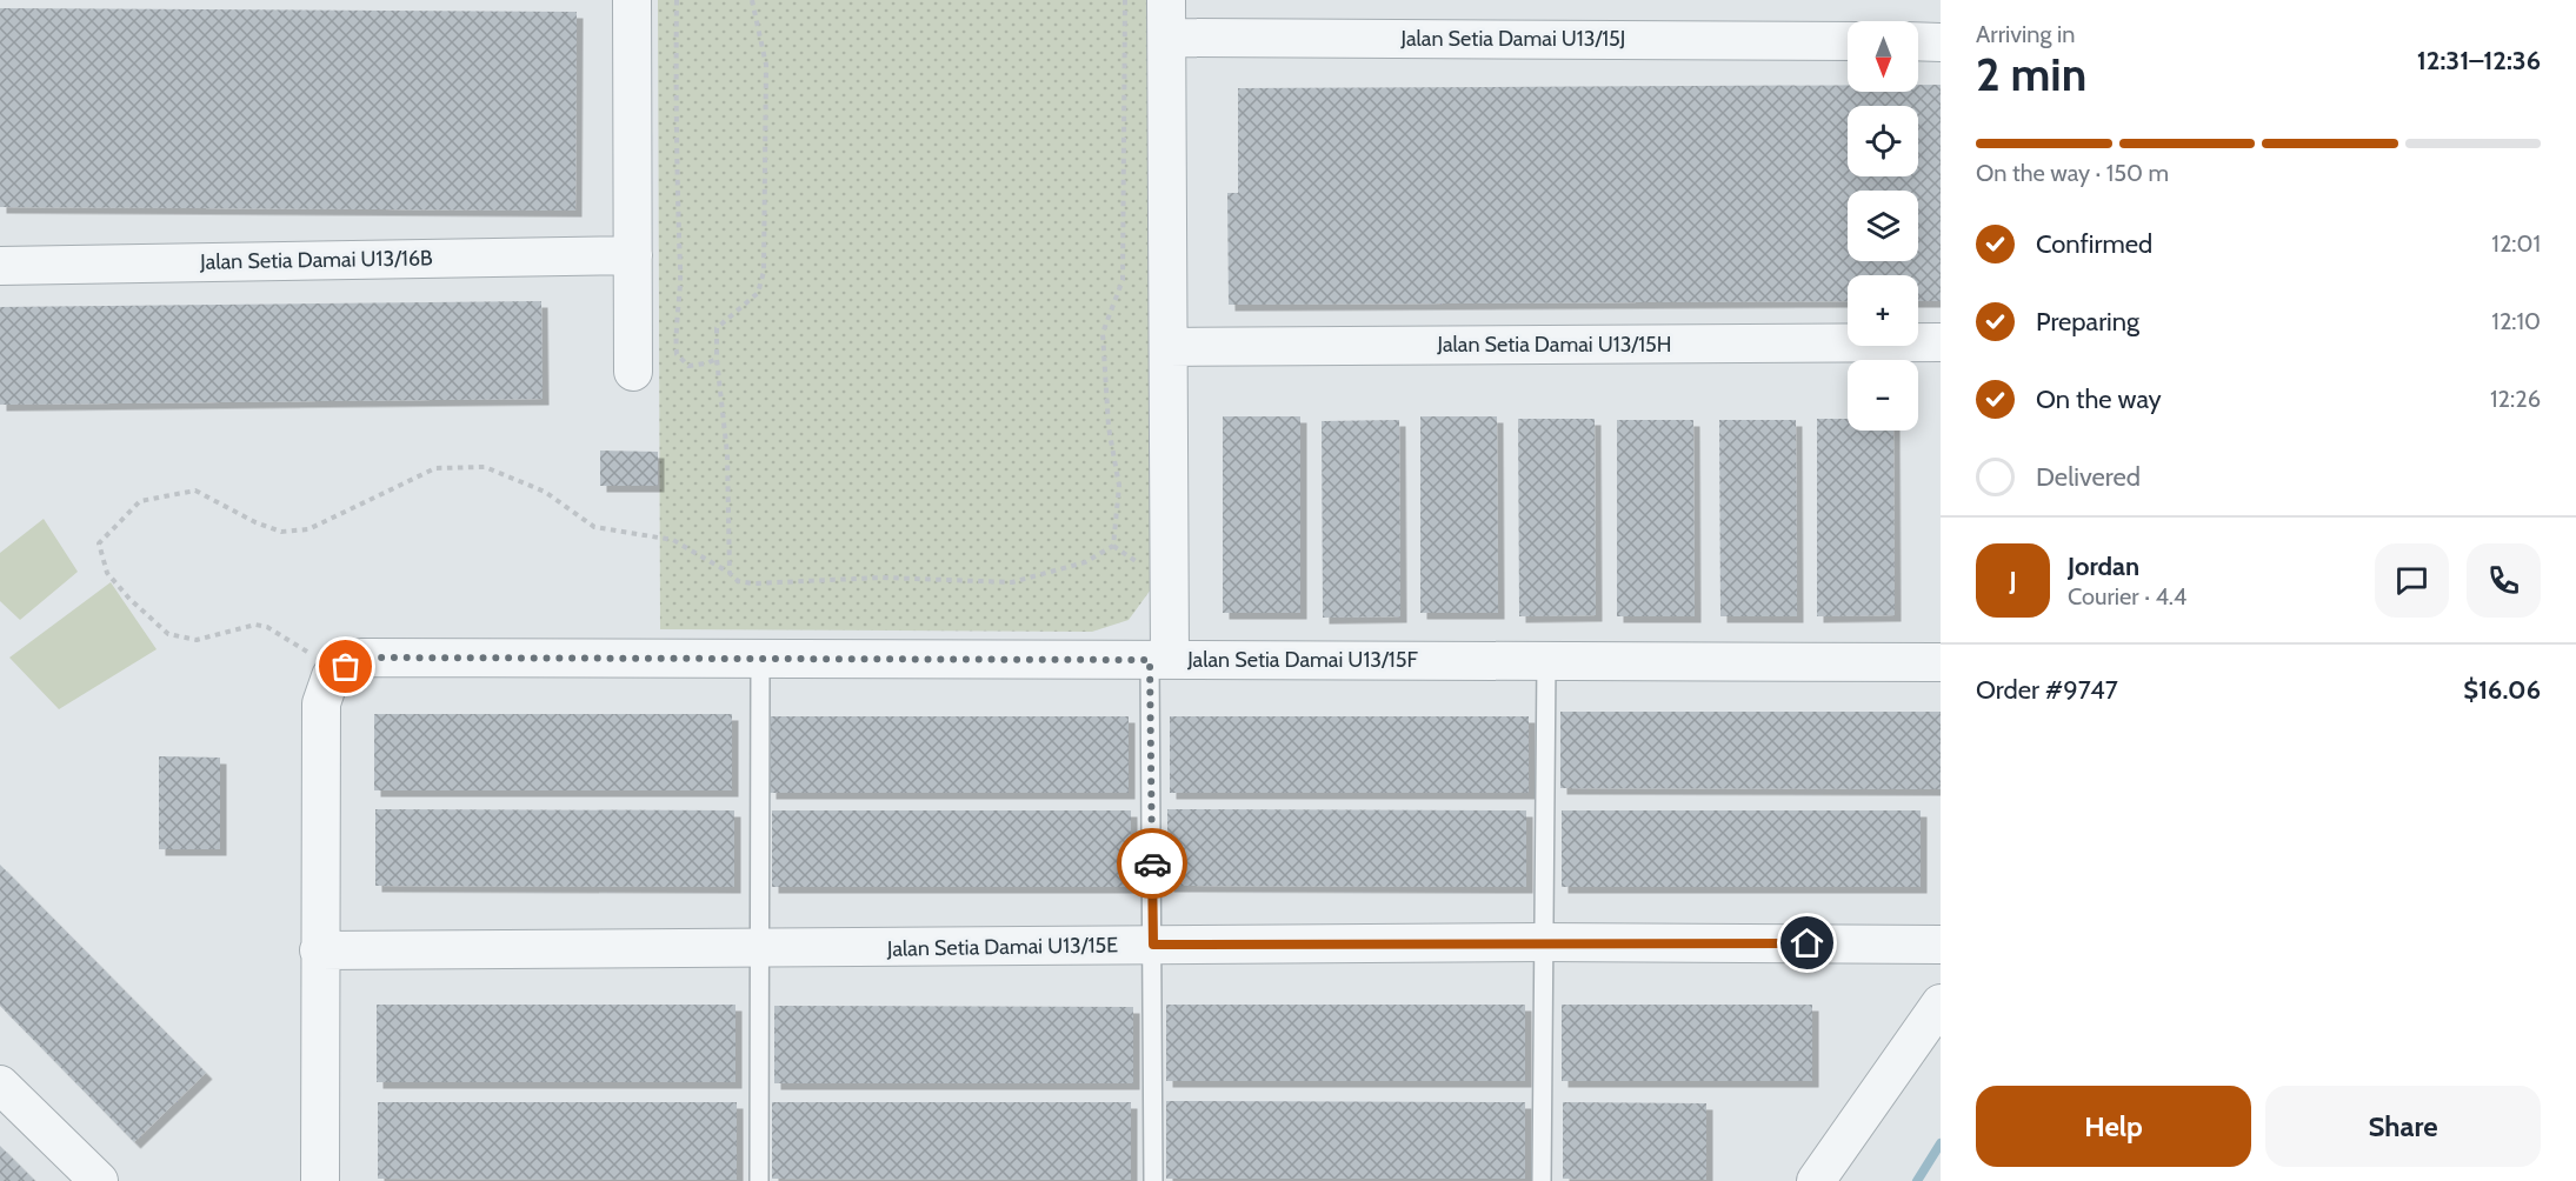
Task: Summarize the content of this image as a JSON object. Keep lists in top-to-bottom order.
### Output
{
  "streets": {
    "street": [
      "Jalan Setia Damai U13/15J",
      "Jalan Setia Damai U13/16B",
      "Jalan Setia Damai U13/15H",
      "Jalan Setia Damai U13/15F",
      "Jalan Setia Damai U13/15E"
    ]
  },
  "north": "bottom",
  "page": {
    "heading": ["2 min", "Arriving in", "12:31–12:36"],
    "panel": [
      "Jordan",
      "Courier · 4.4",
      "Order #9747",
      "$16.06"
    ],
    "map_buttons": ["+", "−"],
    "bar": "On the way · 150 m",
    "list": [
      ["Confirmed", "12:01"],
      ["Preparing", "12:10"],
      ["On the way", "12:26"],
      "Delivered"
    ],
    "round": "J",
    "buttons": ["Help", "Share"]
  }
}
